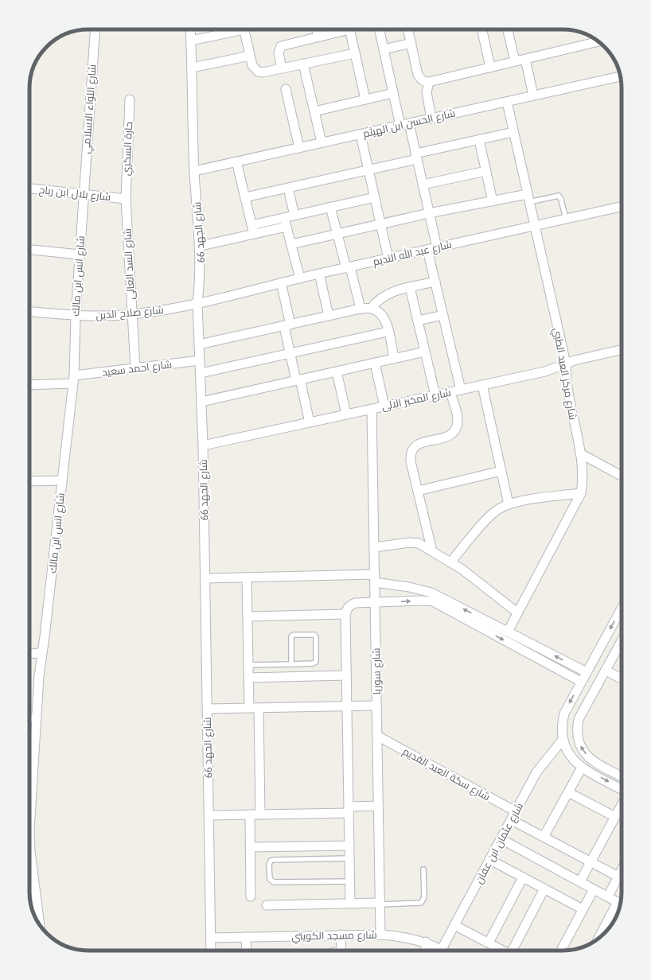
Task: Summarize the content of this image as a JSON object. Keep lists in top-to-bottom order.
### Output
{
  "streets": {
    "street": [
      "شارع اللواء الاسلامي",
      "شارع الحسن ابن الهيثم",
      "حارة السكري",
      "شارع بلال ابن رباح",
      "شارع الجهد 66",
      "شارع عبد الله النديم",
      "شارع السد العالى",
      "شارع انس ابن مالك",
      "شارع صلاح الدين",
      "شارع احمد سعيد",
      "شارع مركز العبد الطبي",
      "شارع المخبز الالى",
      "شارع سوريا",
      "شارع سكة العبد القديم",
      "شارع عثمان ابن عفان",
      "شارع مسجد الكويتي"
    ]
  },
  "crossings": [
    ["شارع اللواء الاسلامي", "شارع بلال ابن رباح"],
    ["شارع اللواء الاسلامي", "شارع انس ابن مالك"],
    ["شارع الحسن ابن الهيثم", "شارع الجهد 66"],
    ["شارع الحسن ابن الهيثم", "شارع مركز العبد الطبي"],
    ["حارة السكري", "شارع بلال ابن رباح"],
    ["حارة السكري", "شارع السد العالى"],
    ["شارع بلال ابن رباح", "شارع السد العالى"],
    ["شارع بلال ابن رباح", "شارع انس ابن مالك"],
    ["شارع الجهد 66", "شارع عبد الله النديم"],
    ["شارع الجهد 66", "شارع صلاح الدين"],
    ["شارع الجهد 66", "شارع احمد سعيد"],
    ["شارع الجهد 66", "شارع المخبز الالى"],
    ["شارع الجهد 66", "شارع مسجد الكويتي"],
    ["شارع عبد الله النديم", "شارع صلاح الدين"],
    ["شارع عبد الله النديم", "شارع مركز العبد الطبي"],
    ["شارع السد العالى", "شارع صلاح الدين"],
    ["شارع السد العالى", "شارع احمد سعيد"],
    ["شارع انس ابن مالك", "شارع صلاح الدين"],
    ["شارع انس ابن مالك", "شارع احمد سعيد"],
    ["شارع مركز العبد الطبي", "شارع المخبز الالى"],
    ["شارع المخبز الالى", "شارع سوريا"],
    ["شارع سوريا", "شارع سكة العبد القديم"],
    ["شارع سوريا", "شارع مسجد الكويتي"],
    ["شارع سكة العبد القديم", "شارع عثمان ابن عفان"],
    ["شارع عثمان ابن عفان", "شارع مسجد الكويتي"]
  ]
}
